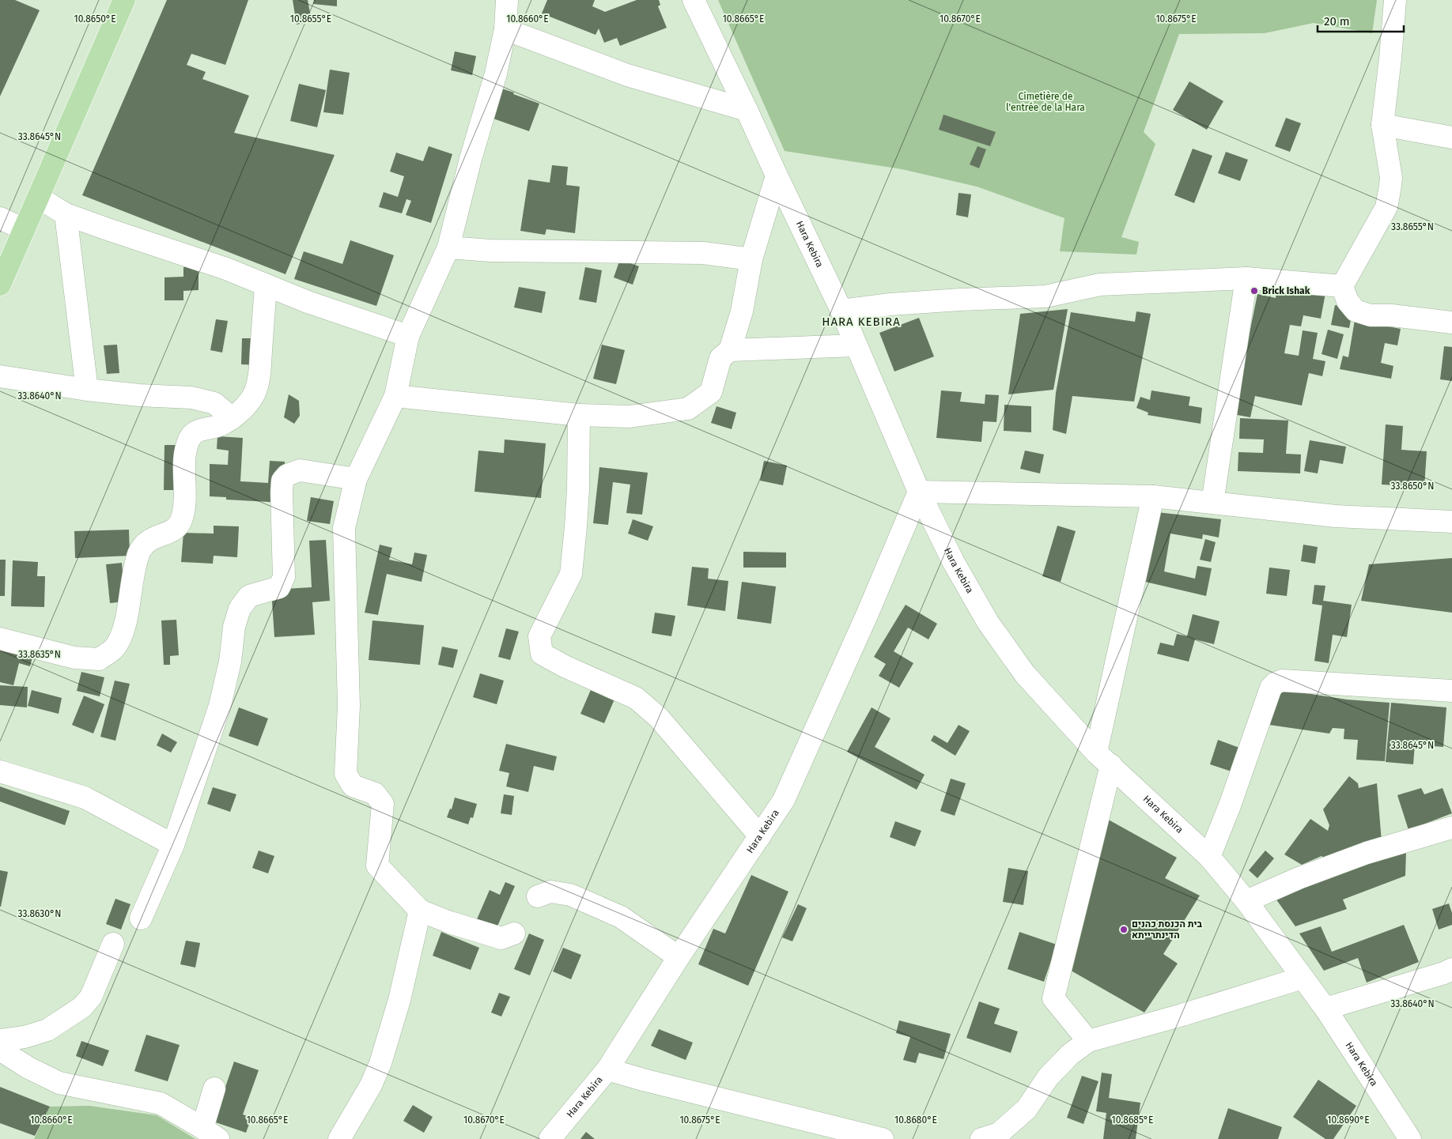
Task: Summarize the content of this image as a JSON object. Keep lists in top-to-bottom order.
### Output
{
  "streets": {
    "street": ["Hara Kebira"]
  },
  "districts": ["HARA KEBIRA"],
  "parks": ["Cimetière de l'entrée de la Hara"],
  "places": ["Brick Ishak", "בית הכנסת כהנים הדינתרייתא"],
  "scale_bar": "20 m",
  "coordinates": [
    "10.8650°E",
    "10.8655°E",
    "10.8660°E",
    "10.8665°E",
    "10.8670°E",
    "10.8675°E",
    "33.8645°N",
    "33.8655°N",
    "33.8640°N",
    "33.8650°N",
    "33.8635°N",
    "33.8630°N",
    "10.8680°E",
    "10.8685°E",
    "10.8690°E"
  ]
}
